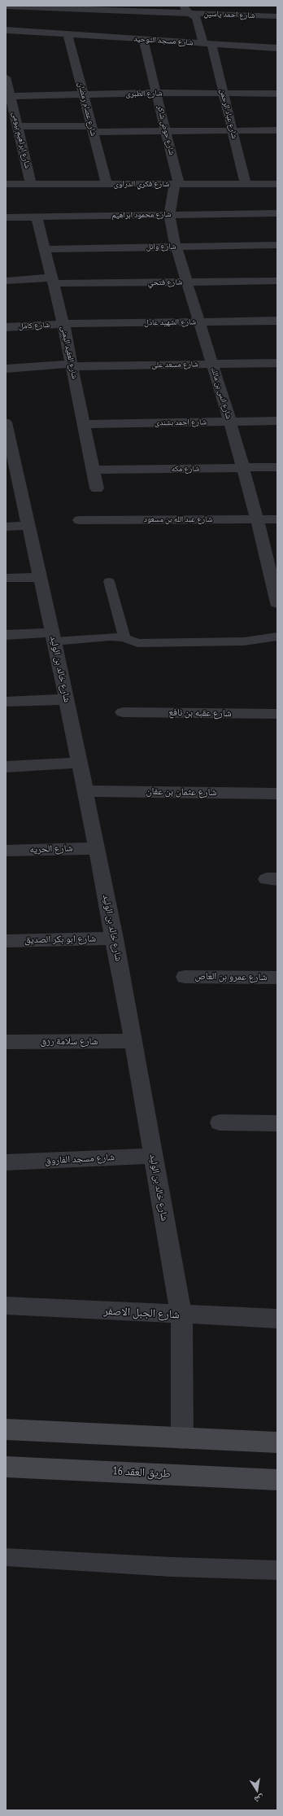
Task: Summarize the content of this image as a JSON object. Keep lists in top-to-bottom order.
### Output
{
  "streets": {
    "street": [
      "شارع احمد ياسين",
      "شارع مسجد التوحيد",
      "شارع الطبرى",
      "شارع عصام رمضان",
      "شارع عباد الرحمن",
      "شارع حوض شاكر",
      "شارع ابراهيم بيومى",
      "شارع فكري الدراوى",
      "شارع محمود ابراهيم",
      "شارع وائل",
      "شارع فتحي",
      "شارع الشهيد عادل",
      "شارع كامل",
      "شارع العقيد اليمنى",
      "شارع مسعد على",
      "شارع انس بن مالك",
      "شارع احمد بشندى",
      "شارع مكه",
      "شارع عبد الله بن مسعود",
      "شارع خالد بن الوليد",
      "شارع عقبه بن نافع",
      "شارع عثمان بن عفان",
      "شارع الحريه",
      "شارع ابو بكر الصديق",
      "شارع عمرو بن العاص",
      "شارع سلامة رزق",
      "شارع مسجد الفاروق",
      "شارع الجبل الاصفر",
      "طريق العقد 16"
    ]
  },
  "crossings": [
    ["شارع احمد ياسين", "شارع عباد الرحمن"],
    ["شارع مسجد التوحيد", "شارع عصام رمضان"],
    ["شارع مسجد التوحيد", "شارع عباد الرحمن"],
    ["شارع مسجد التوحيد", "شارع حوض شاكر"],
    ["شارع الطبرى", "شارع عصام رمضان"],
    ["شارع الطبرى", "شارع عباد الرحمن"],
    ["شارع الطبرى", "شارع حوض شاكر"],
    ["شارع الطبرى", "شارع ابراهيم بيومى"],
    ["شارع عصام رمضان", "شارع فكري الدراوى"],
    ["شارع عباد الرحمن", "شارع فكري الدراوى"],
    ["شارع حوض شاكر", "شارع فكري الدراوى"],
    ["شارع حوض شاكر", "شارع انس بن مالك"],
    ["شارع ابراهيم بيومى", "شارع فكري الدراوى"],
    ["شارع فكري الدراوى", "شارع انس بن مالك"],
    ["شارع محمود ابراهيم", "شارع العقيد اليمنى"],
    ["شارع محمود ابراهيم", "شارع انس بن مالك"],
    ["شارع وائل", "شارع العقيد اليمنى"],
    ["شارع وائل", "شارع انس بن مالك"],
    ["شارع فتحي", "شارع العقيد اليمنى"],
    ["شارع فتحي", "شارع انس بن مالك"],
    ["شارع الشهيد عادل", "شارع كامل"],
    ["شارع الشهيد عادل", "شارع العقيد اليمنى"],
    ["شارع الشهيد عادل", "شارع انس بن مالك"],
    ["شارع كامل", "شارع العقيد اليمنى"],
    ["شارع العقيد اليمنى", "شارع مسعد على"],
    ["شارع العقيد اليمنى", "شارع احمد بشندى"],
    ["شارع العقيد اليمنى", "شارع مكه"],
    ["شارع مسعد على", "شارع انس بن مالك"],
    ["شارع انس بن مالك", "شارع احمد بشندى"],
    ["شارع انس بن مالك", "شارع مكه"],
    ["شارع انس بن مالك", "شارع عبد الله بن مسعود"],
    ["شارع خالد بن الوليد", "شارع عثمان بن عفان"],
    ["شارع خالد بن الوليد", "شارع الحريه"],
    ["شارع خالد بن الوليد", "شارع ابو بكر الصديق"],
    ["شارع خالد بن الوليد", "شارع سلامة رزق"],
    ["شارع خالد بن الوليد", "شارع مسجد الفاروق"],
    ["شارع خالد بن الوليد", "شارع الجبل الاصفر"]
  ],
  "north": "bottom"
}
